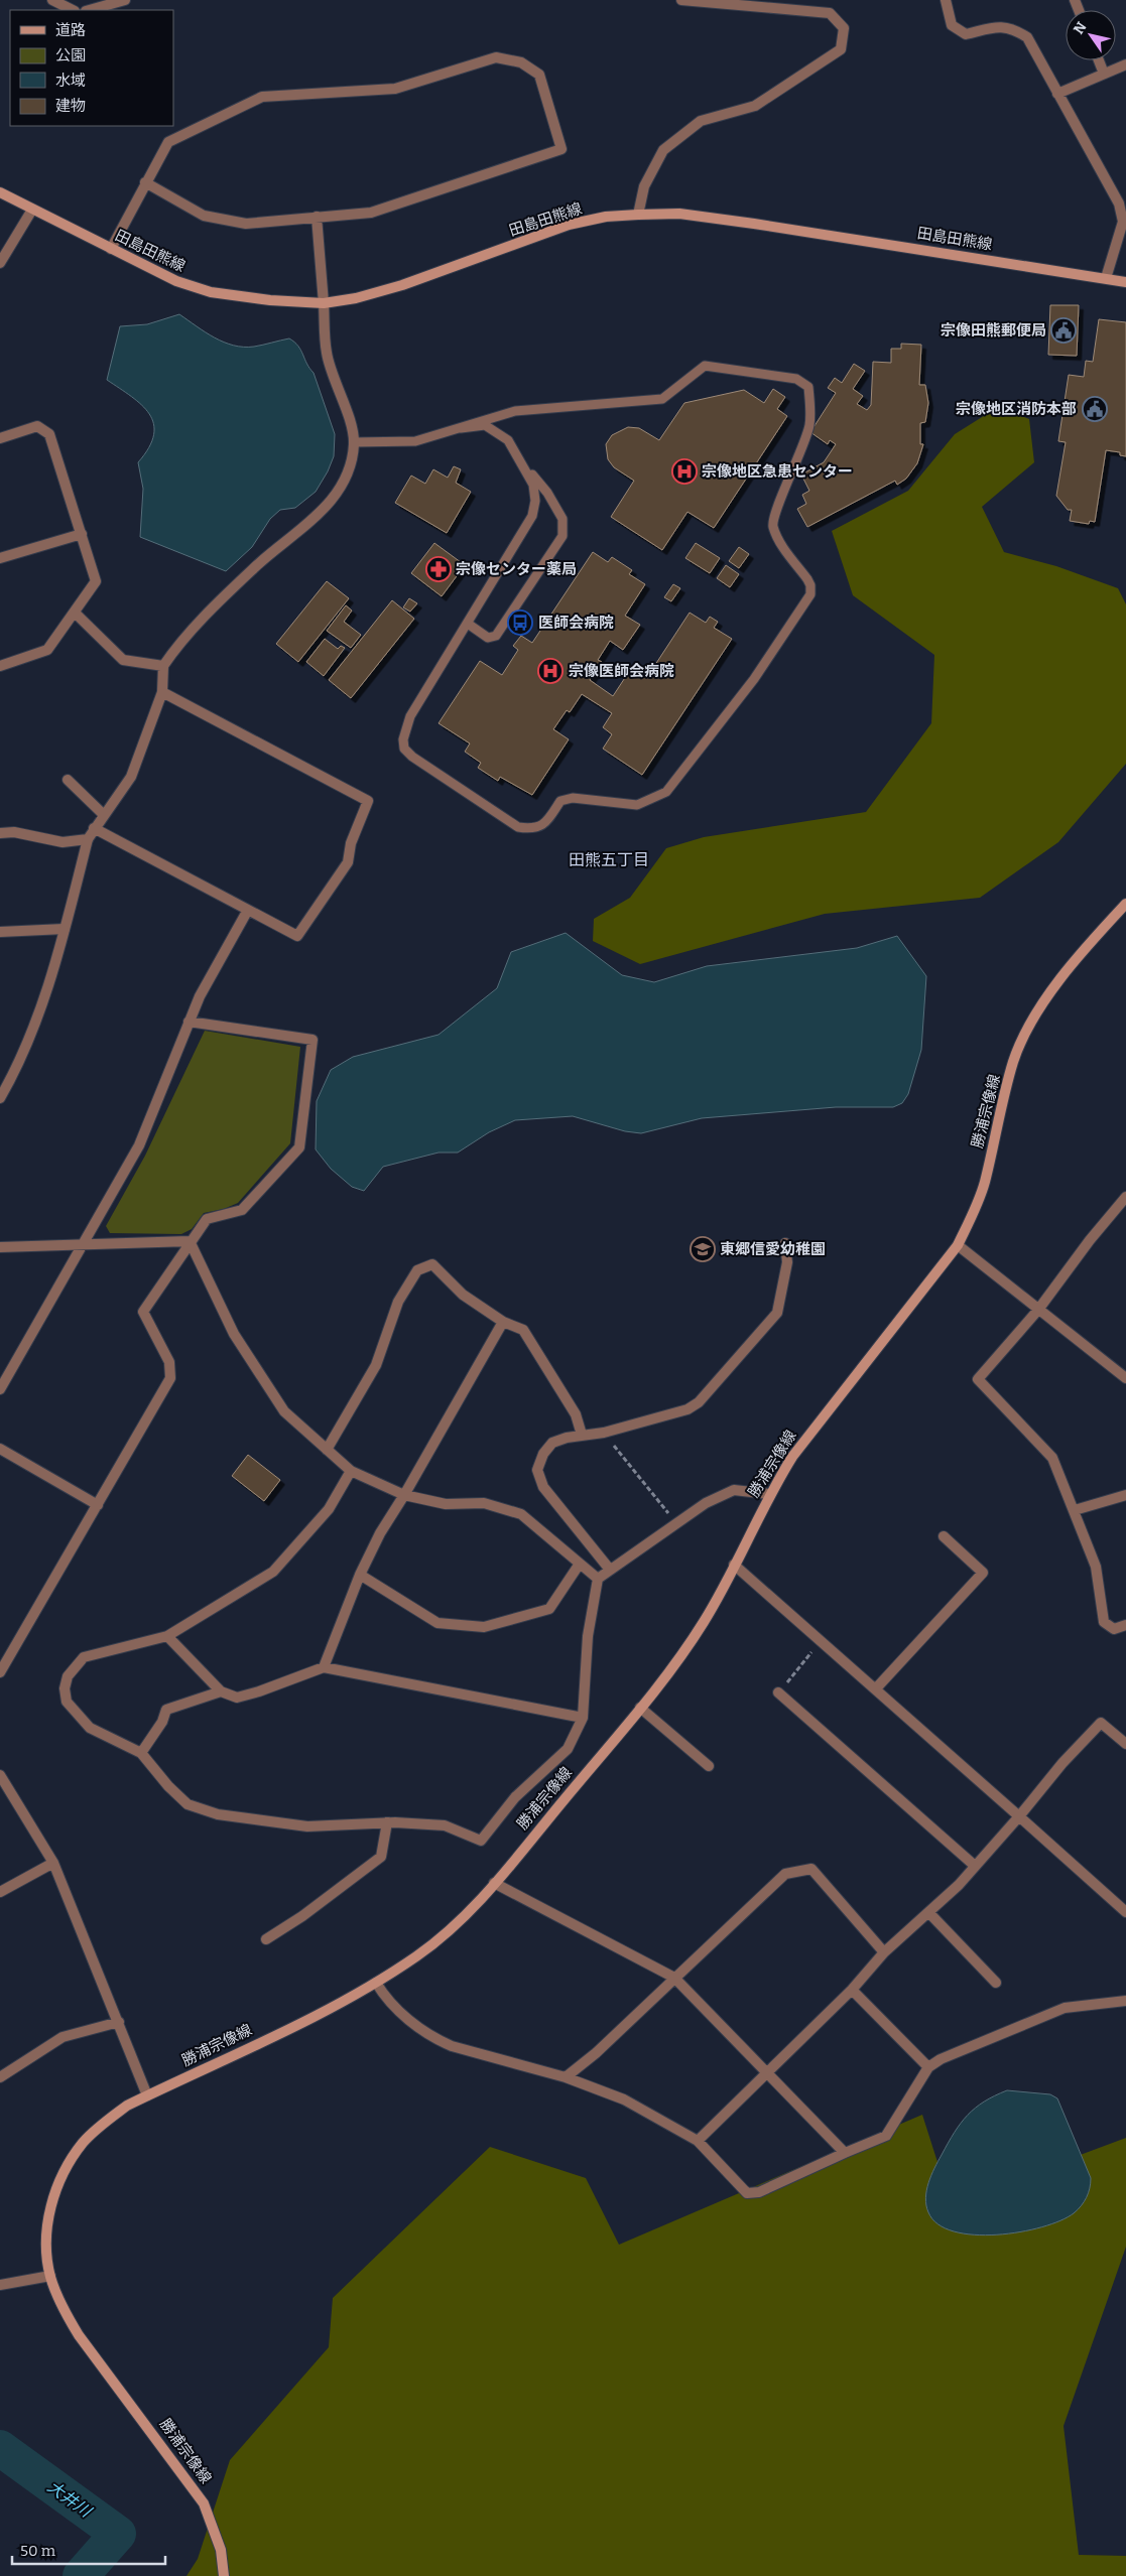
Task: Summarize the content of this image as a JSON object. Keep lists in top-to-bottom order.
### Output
{
  "streets": {
    "main road": ["田島田熊線", "勝浦宗像線"]
  },
  "districts": ["田熊五丁目"],
  "water": ["大井川"],
  "places": {
    "public building": ["宗像田熊郵便局", "宗像地区消防本部"],
    "hospital": ["宗像地区急患センター", "宗像医師会病院"],
    "pharmacy": ["宗像センター薬局"],
    "bus stop": ["医師会病院"],
    "school or university": ["東郷信愛幼稚園"]
  },
  "legend": [
    "道路",
    "公園",
    "水域",
    "建物"
  ],
  "scale_bar": "50 m",
  "north": "top left"
}
